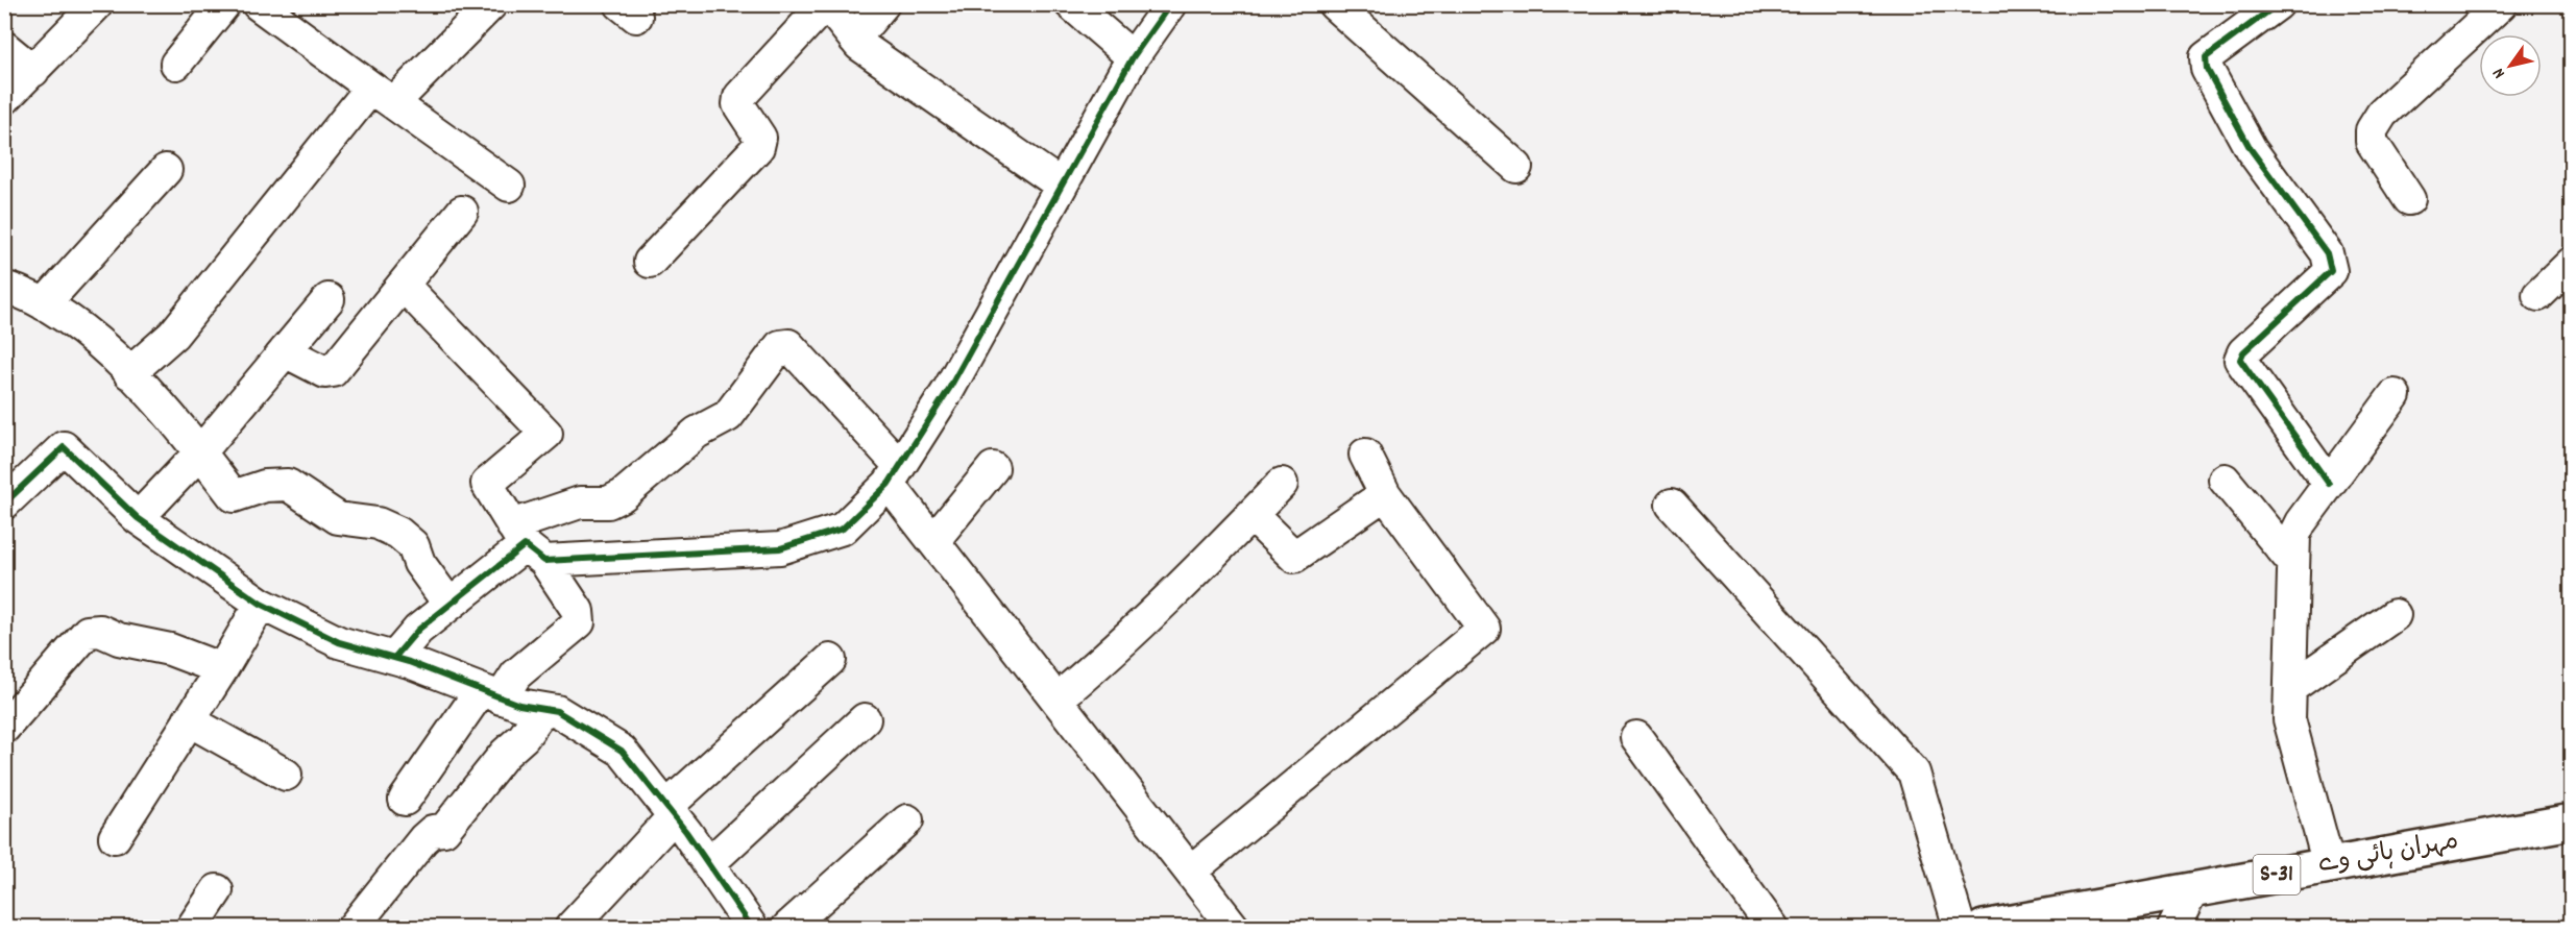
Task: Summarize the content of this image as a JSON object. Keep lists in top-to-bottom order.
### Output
{
  "streets": {
    "main road": ["مہران ہائی وے", "S-31"]
  },
  "north": "bottom left"
}
